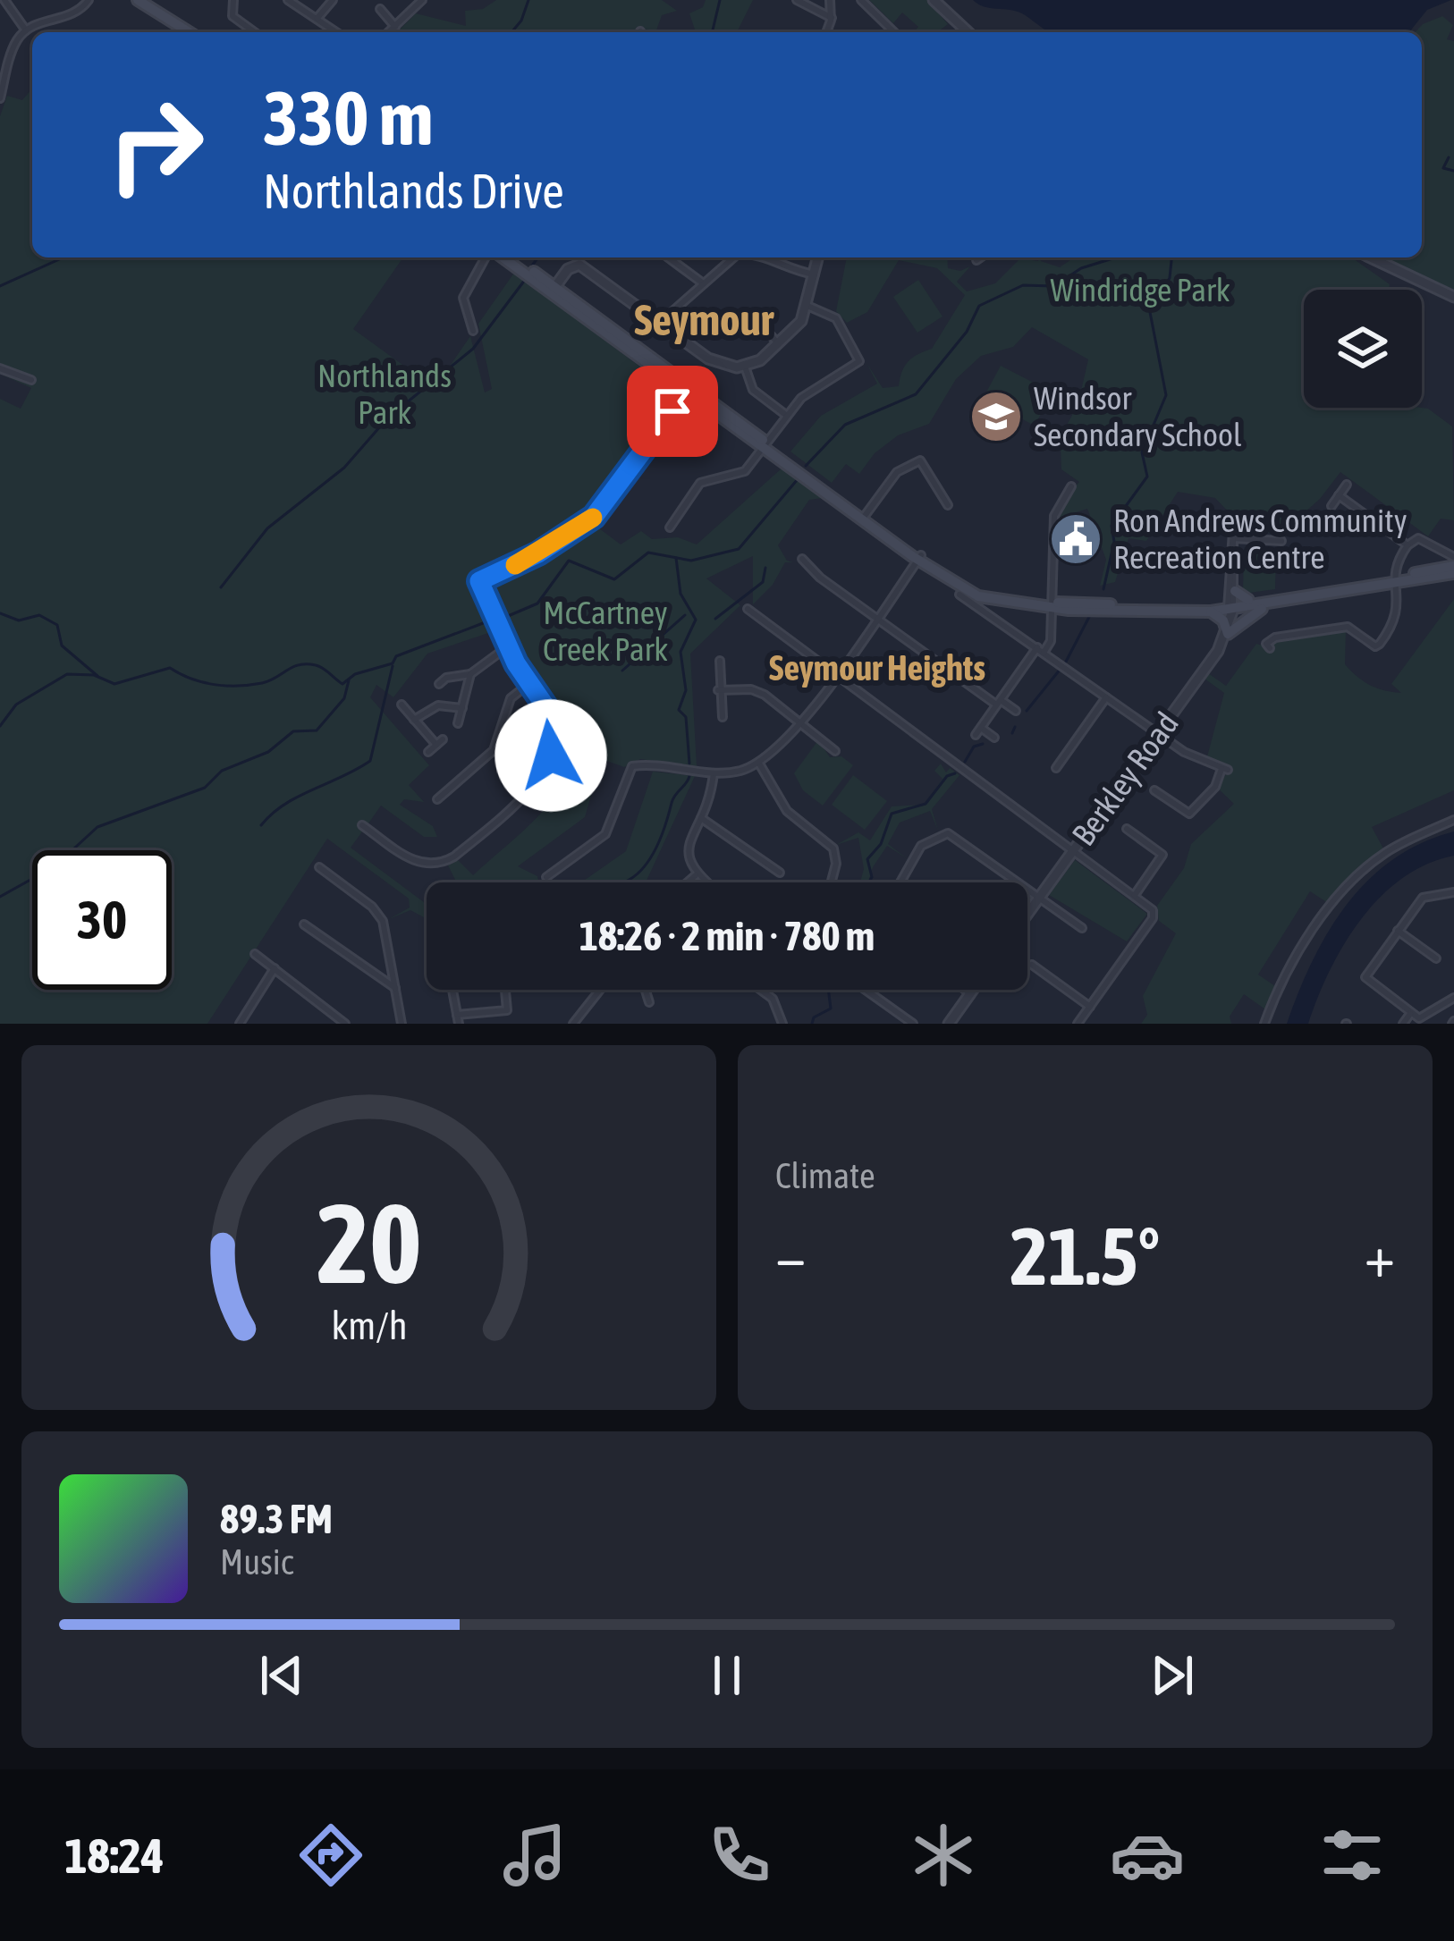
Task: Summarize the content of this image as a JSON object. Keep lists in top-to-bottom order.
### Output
{
  "streets": {
    "street": ["Berkley Road"]
  },
  "districts": ["Seymour", "Seymour Heights"],
  "parks": ["Windridge Park", "Northlands Park", "McCartney Creek Park"],
  "places": {
    "school or university": ["Windsor Secondary School"],
    "public building": ["Ron Andrews Community Recreation Centre"]
  },
  "page": {
    "turn": ["330 m", "Northlands Drive"],
    "limit": "30",
    "trip": "18:26 · 2 min · 780 m",
    "tile": "Climate",
    "heat": ["−", "21.5°", "+"],
    "song": ["89.3 FM", "Music"],
    "tabs": "18:24",
    "gauge": ["20", "km/h"]
  }
}
